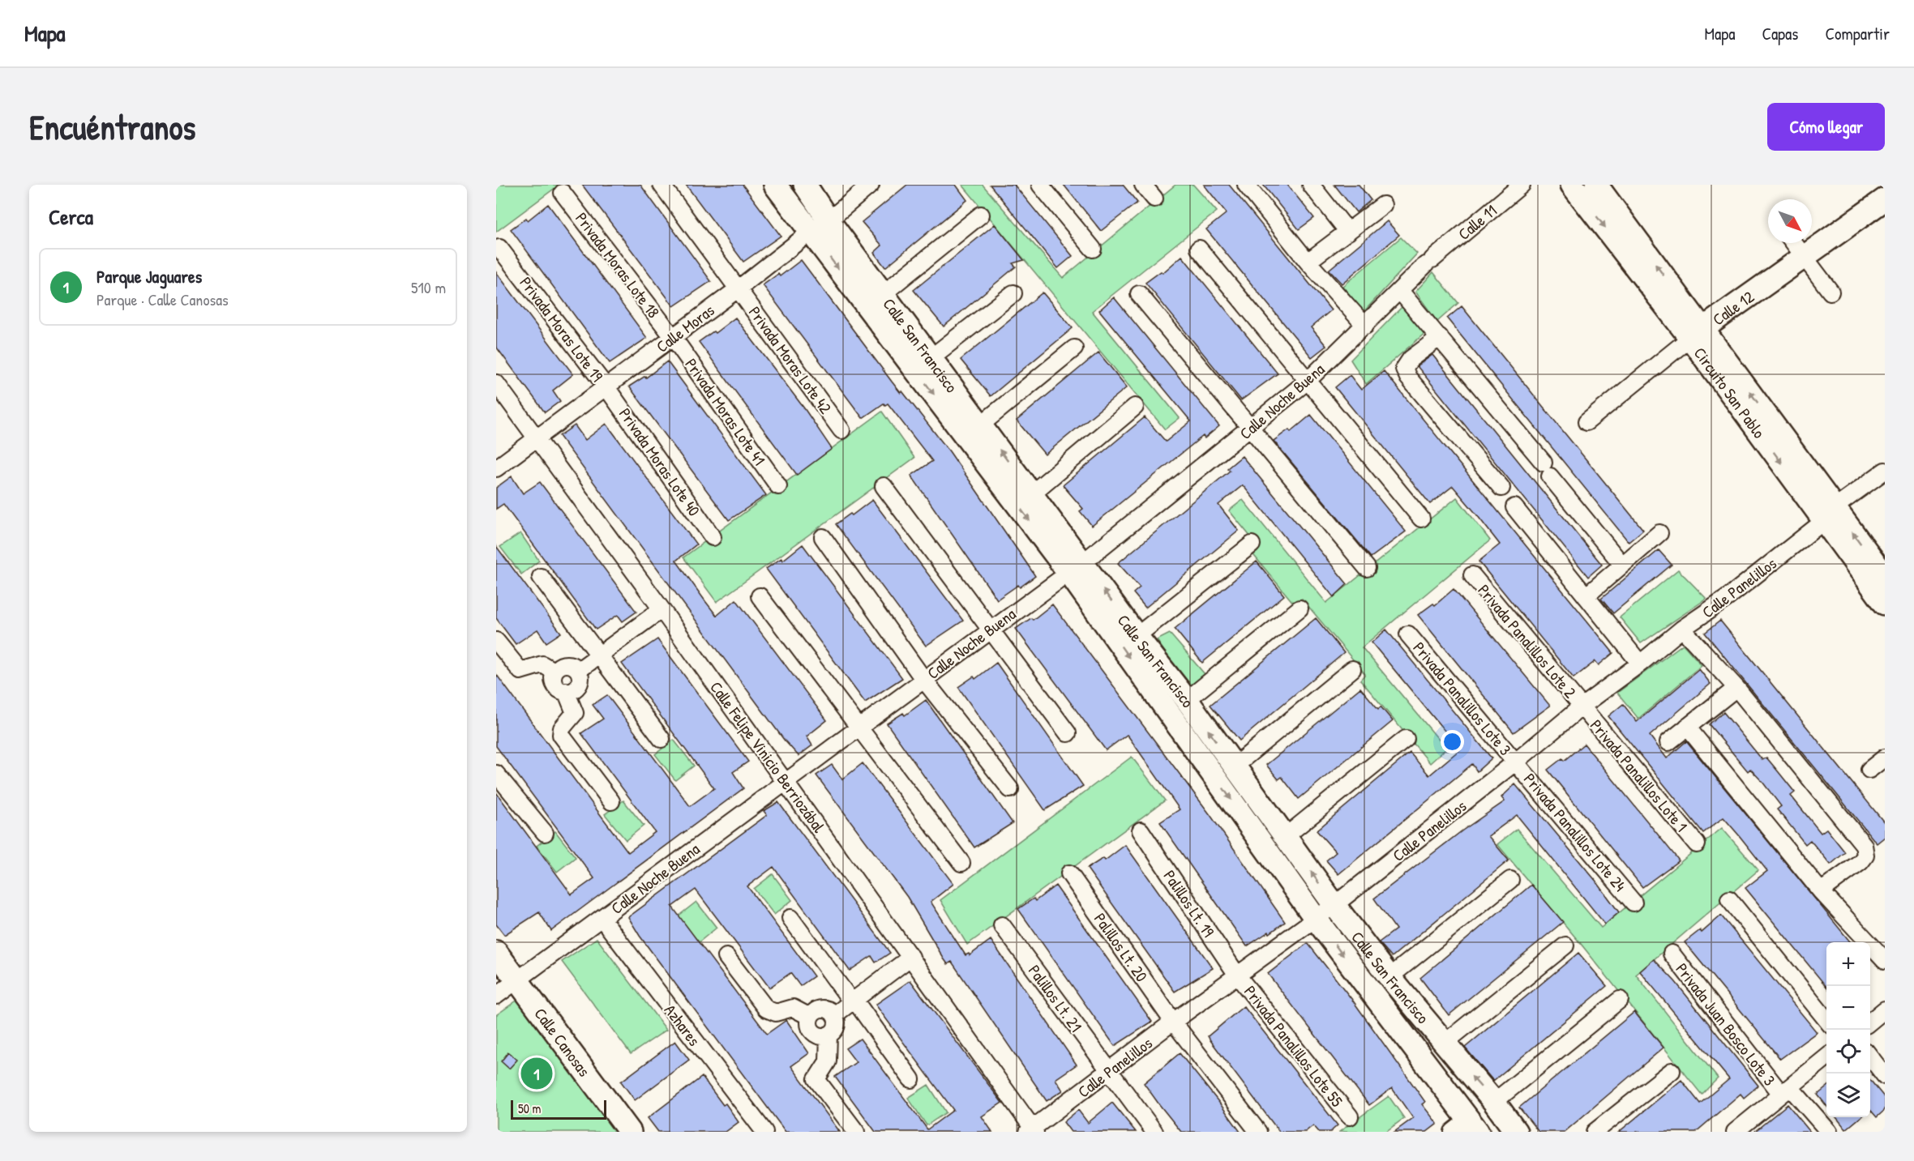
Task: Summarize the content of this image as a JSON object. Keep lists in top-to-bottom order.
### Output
{
  "streets": {
    "street": [
      "Calle 11",
      "Privada Moras Lote 18",
      "Calle 12",
      "Calle Moras",
      "Privada Moras Lote 19",
      "Calle San Francisco",
      "Privada Moras Lote 42",
      "Circuito San Pablo",
      "Calle Noche Buena",
      "Privada Moras Lote 41",
      "Privada Moras Lote 40",
      "Calle Panelillos",
      "Privada Panalillos Lote 2",
      "Privada Panalillos Lote 3",
      "Calle Felipe Vinicio Berriozábal",
      "Privada Panalillos Lote 1",
      "Privada Panalillos Lote 24",
      "Palillos Lt. 19",
      "Palillos Lt. 20",
      "Palillos Lt. 21",
      "Privada Juan Bosco Lote 3",
      "Azhares",
      "Calle Canosas",
      "Privada Panalillos Lote 55"
    ]
  },
  "crossings": [
    ["Calle 11", "Calle Noche Buena"],
    ["Privada Moras Lote 18", "Calle Moras"],
    ["Privada Moras Lote 18", "Privada Moras Lote 41"],
    ["Calle 12", "Circuito San Pablo"],
    ["Calle Moras", "Privada Moras Lote 19"],
    ["Calle Moras", "Calle San Francisco"],
    ["Calle Moras", "Privada Moras Lote 42"],
    ["Calle Moras", "Privada Moras Lote 41"],
    ["Calle Moras", "Privada Moras Lote 40"],
    ["Calle Moras", "Calle Felipe Vinicio Berriozábal"],
    ["Privada Moras Lote 19", "Privada Moras Lote 40"],
    ["Calle San Francisco", "Calle Noche Buena"],
    ["Calle San Francisco", "Calle Panelillos"],
    ["Circuito San Pablo", "Calle Panelillos"],
    ["Calle Noche Buena", "Calle Felipe Vinicio Berriozábal"],
    ["Calle Noche Buena", "Azhares"],
    ["Calle Noche Buena", "Calle Canosas"],
    ["Calle Panelillos", "Privada Panalillos Lote 2"],
    ["Calle Panelillos", "Privada Panalillos Lote 3"],
    ["Calle Panelillos", "Calle Felipe Vinicio Berriozábal"],
    ["Calle Panelillos", "Privada Panalillos Lote 1"],
    ["Calle Panelillos", "Privada Panalillos Lote 24"],
    ["Calle Panelillos", "Palillos Lt. 19"],
    ["Calle Panelillos", "Palillos Lt. 20"],
    ["Calle Panelillos", "Palillos Lt. 21"],
    ["Calle Panelillos", "Privada Panalillos Lote 55"],
    ["Privada Panalillos Lote 2", "Privada Panalillos Lote 1"],
    ["Privada Panalillos Lote 3", "Privada Panalillos Lote 24"],
    ["Palillos Lt. 19", "Privada Panalillos Lote 55"]
  ],
  "scale_bar": "50 m",
  "north": "bottom right",
  "page": {
    "header": "Mapa",
    "nav": ["Mapa", "Capas", "Compartir"],
    "buttons": "Cómo llegar",
    "title": "Encuéntranos",
    "heading": "Cerca",
    "list": [
      {
        "mark": "1",
        "name": "Parque Jaguares",
        "note": "Parque · Calle Canosas",
        "value": "510 m"
      }
    ],
    "map_buttons": ["+", "−"],
    "pins": "1",
    "scale": "50 m"
  }
}
